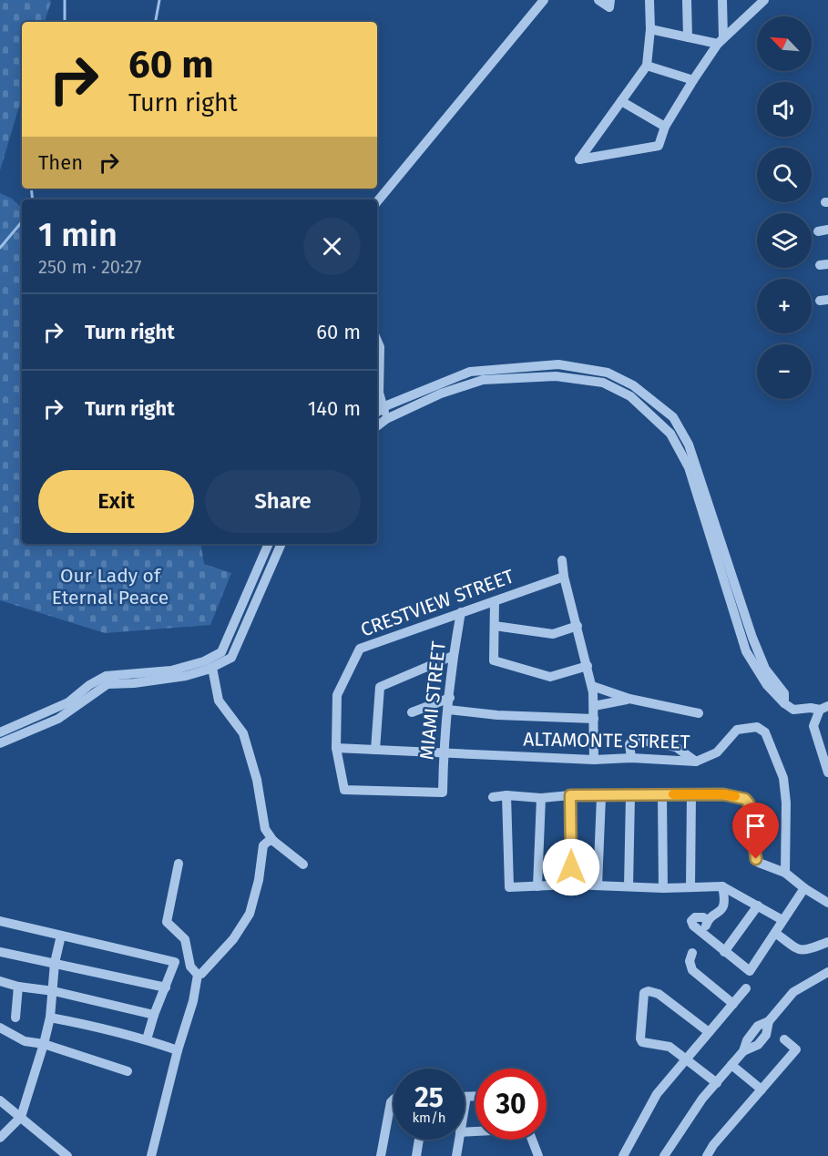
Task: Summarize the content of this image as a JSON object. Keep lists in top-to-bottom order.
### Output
{
  "streets": {
    "street": ["CRESTVIEW STREET", "MIAMI STREET", "ALTAMONTE STREET"]
  },
  "crossings": [
    ["CRESTVIEW STREET", "MIAMI STREET"],
    ["CRESTVIEW STREET", "ALTAMONTE STREET"],
    ["MIAMI STREET", "ALTAMONTE STREET"]
  ],
  "parks": ["Our Lady of Eternal Peace"],
  "north": "top left",
  "page": {
    "map_buttons": ["+", "−"],
    "turn": ["60 m", "Turn right"],
    "then": "Then",
    "heading": ["1 min", "250 m · 20:27"],
    "list": [
      {
        "name": "Turn right",
        "value": "60 m"
      },
      {
        "name": "Turn right",
        "value": "140 m"
      }
    ],
    "buttons": ["Exit", "Share"],
    "speed": "25 km/h",
    "limit": "30"
  }
}
